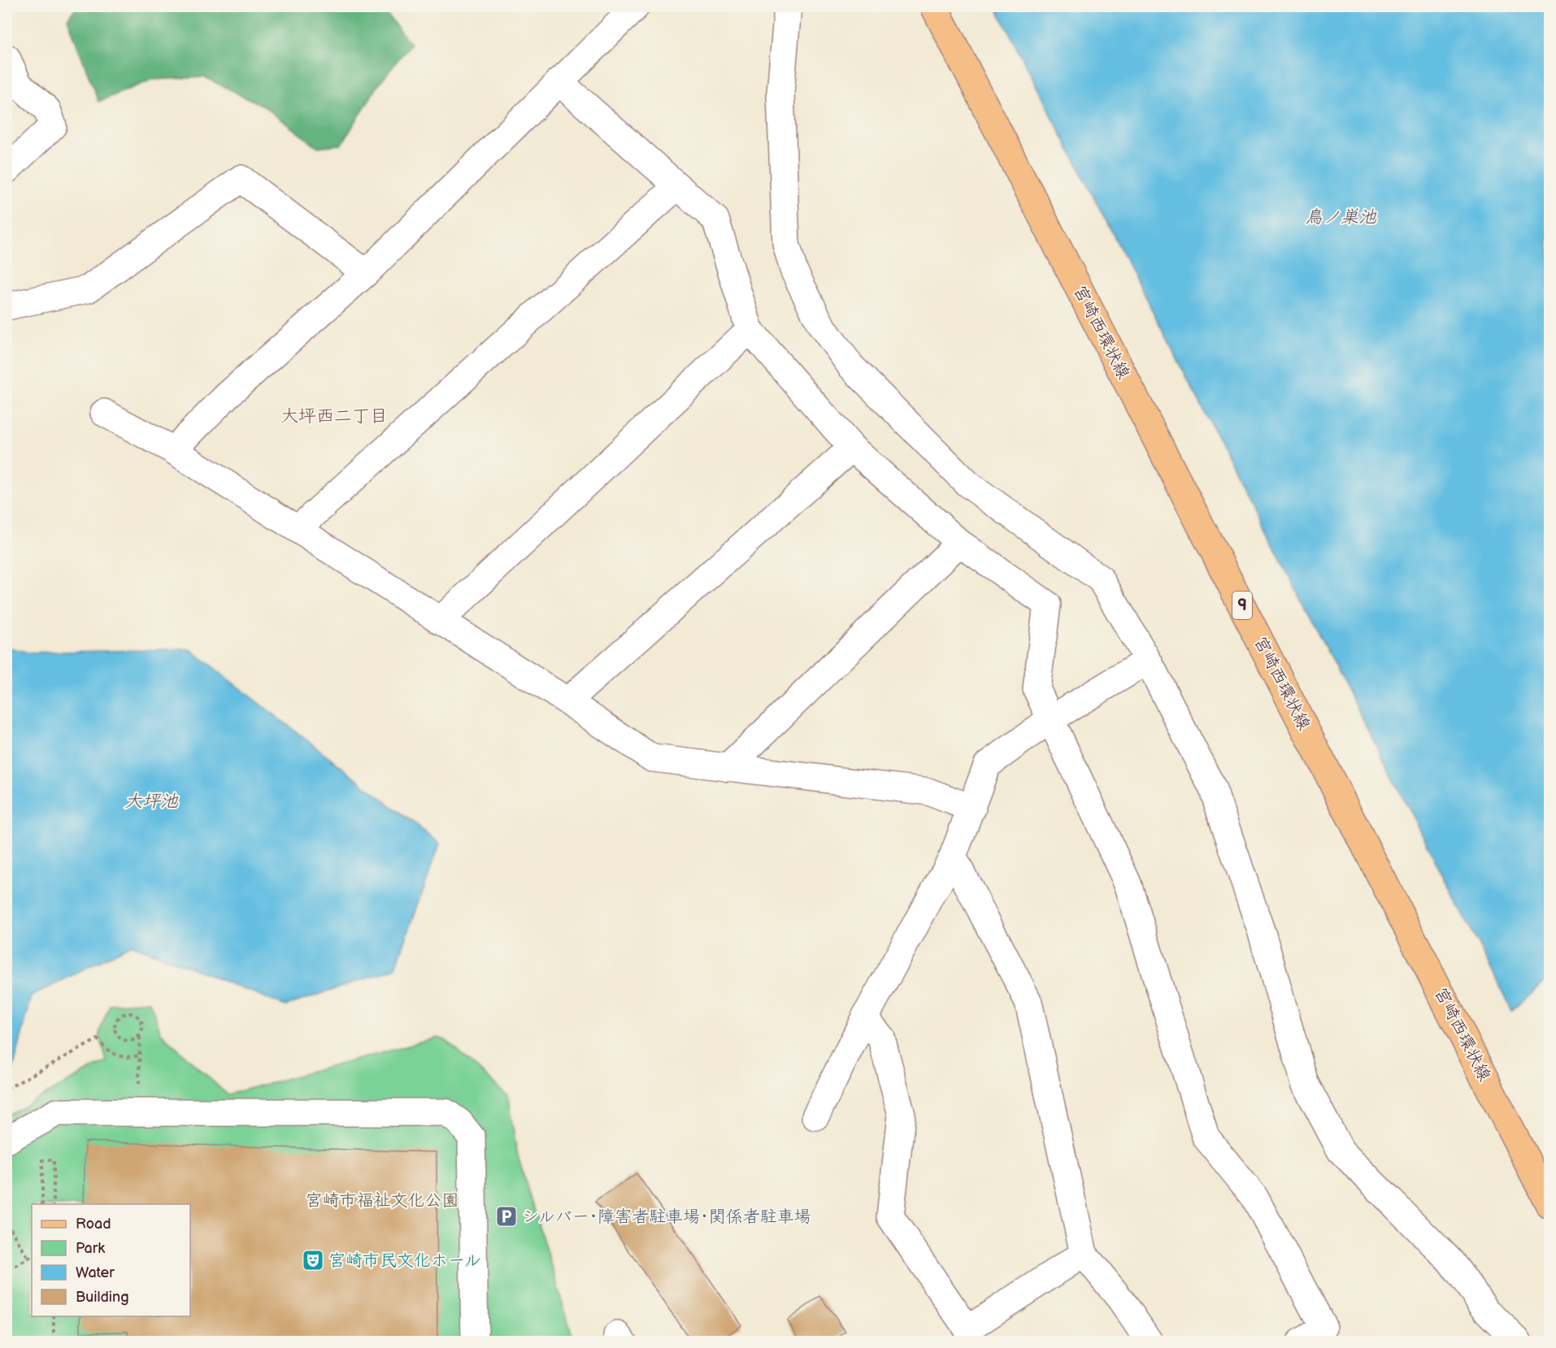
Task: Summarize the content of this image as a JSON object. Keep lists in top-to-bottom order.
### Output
{
  "streets": {
    "main road": ["宮崎西環状線", "9"]
  },
  "districts": ["大坪西二丁目"],
  "water": ["鳥ノ巣池", "大坪池"],
  "parks": ["宮崎市福祉文化公園"],
  "places": {
    "parking": ["シルバー･障害者駐車場･関係者駐車場"],
    "theatre": ["宮崎市民文化ホール"]
  },
  "legend": [
    "Road",
    "Park",
    "Water",
    "Building"
  ]
}
